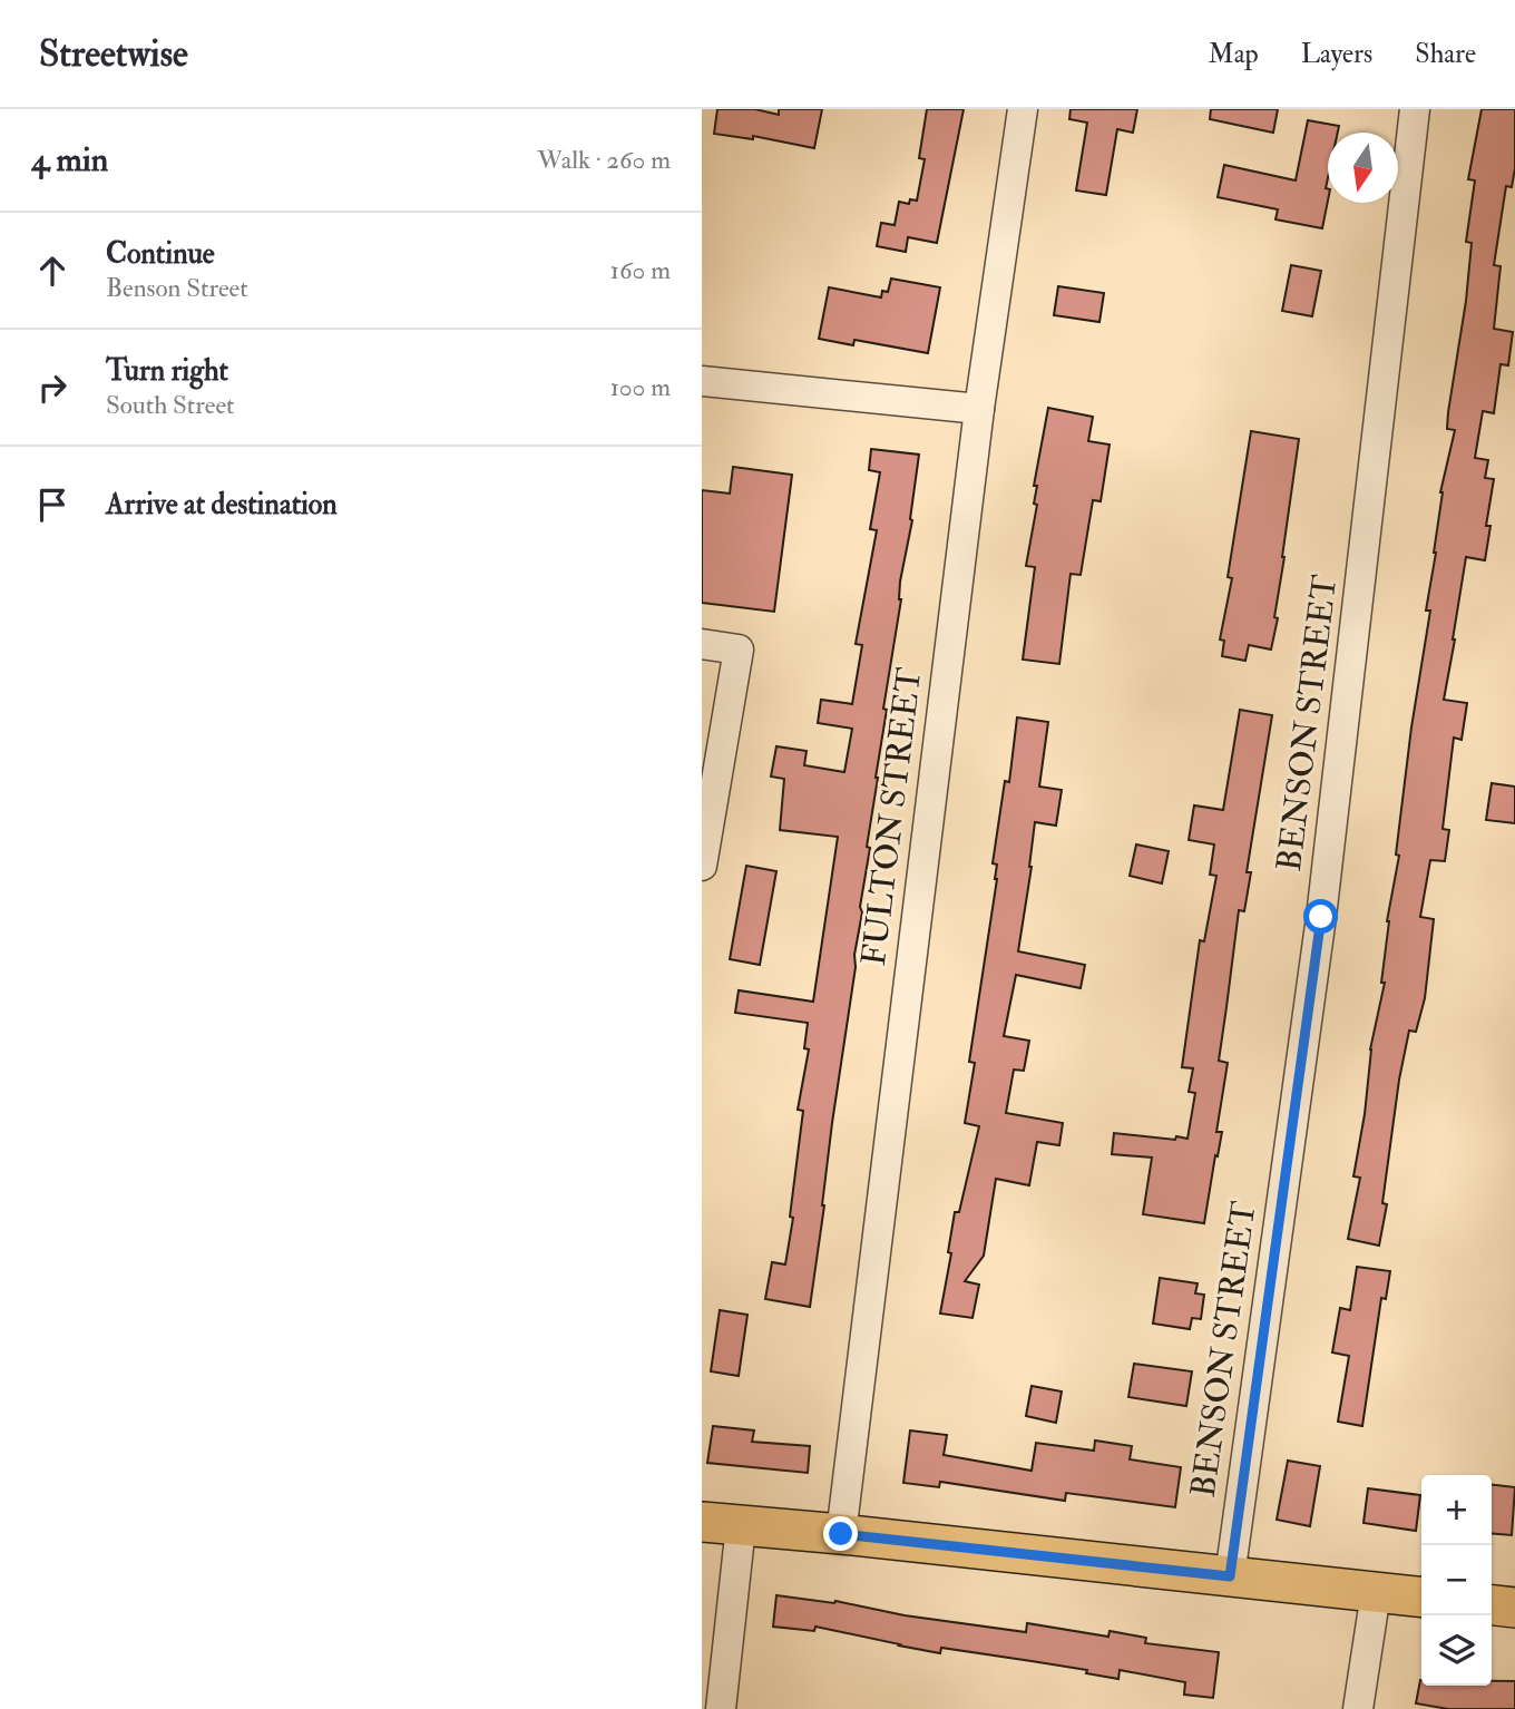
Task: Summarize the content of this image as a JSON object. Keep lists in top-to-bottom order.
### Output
{
  "streets": {
    "street": ["BENSON STREET", "FULTON STREET"]
  },
  "north": "bottom",
  "page": {
    "header": "Streetwise",
    "nav": ["Map", "Layers", "Share"],
    "heading": ["4 min", "Walk · 260 m"],
    "list": [
      ["Continue", "Benson Street", "160 m"],
      ["Turn right", "South Street", "100 m"],
      "Arrive at destination"
    ],
    "map_buttons": ["+", "−"]
  }
}
